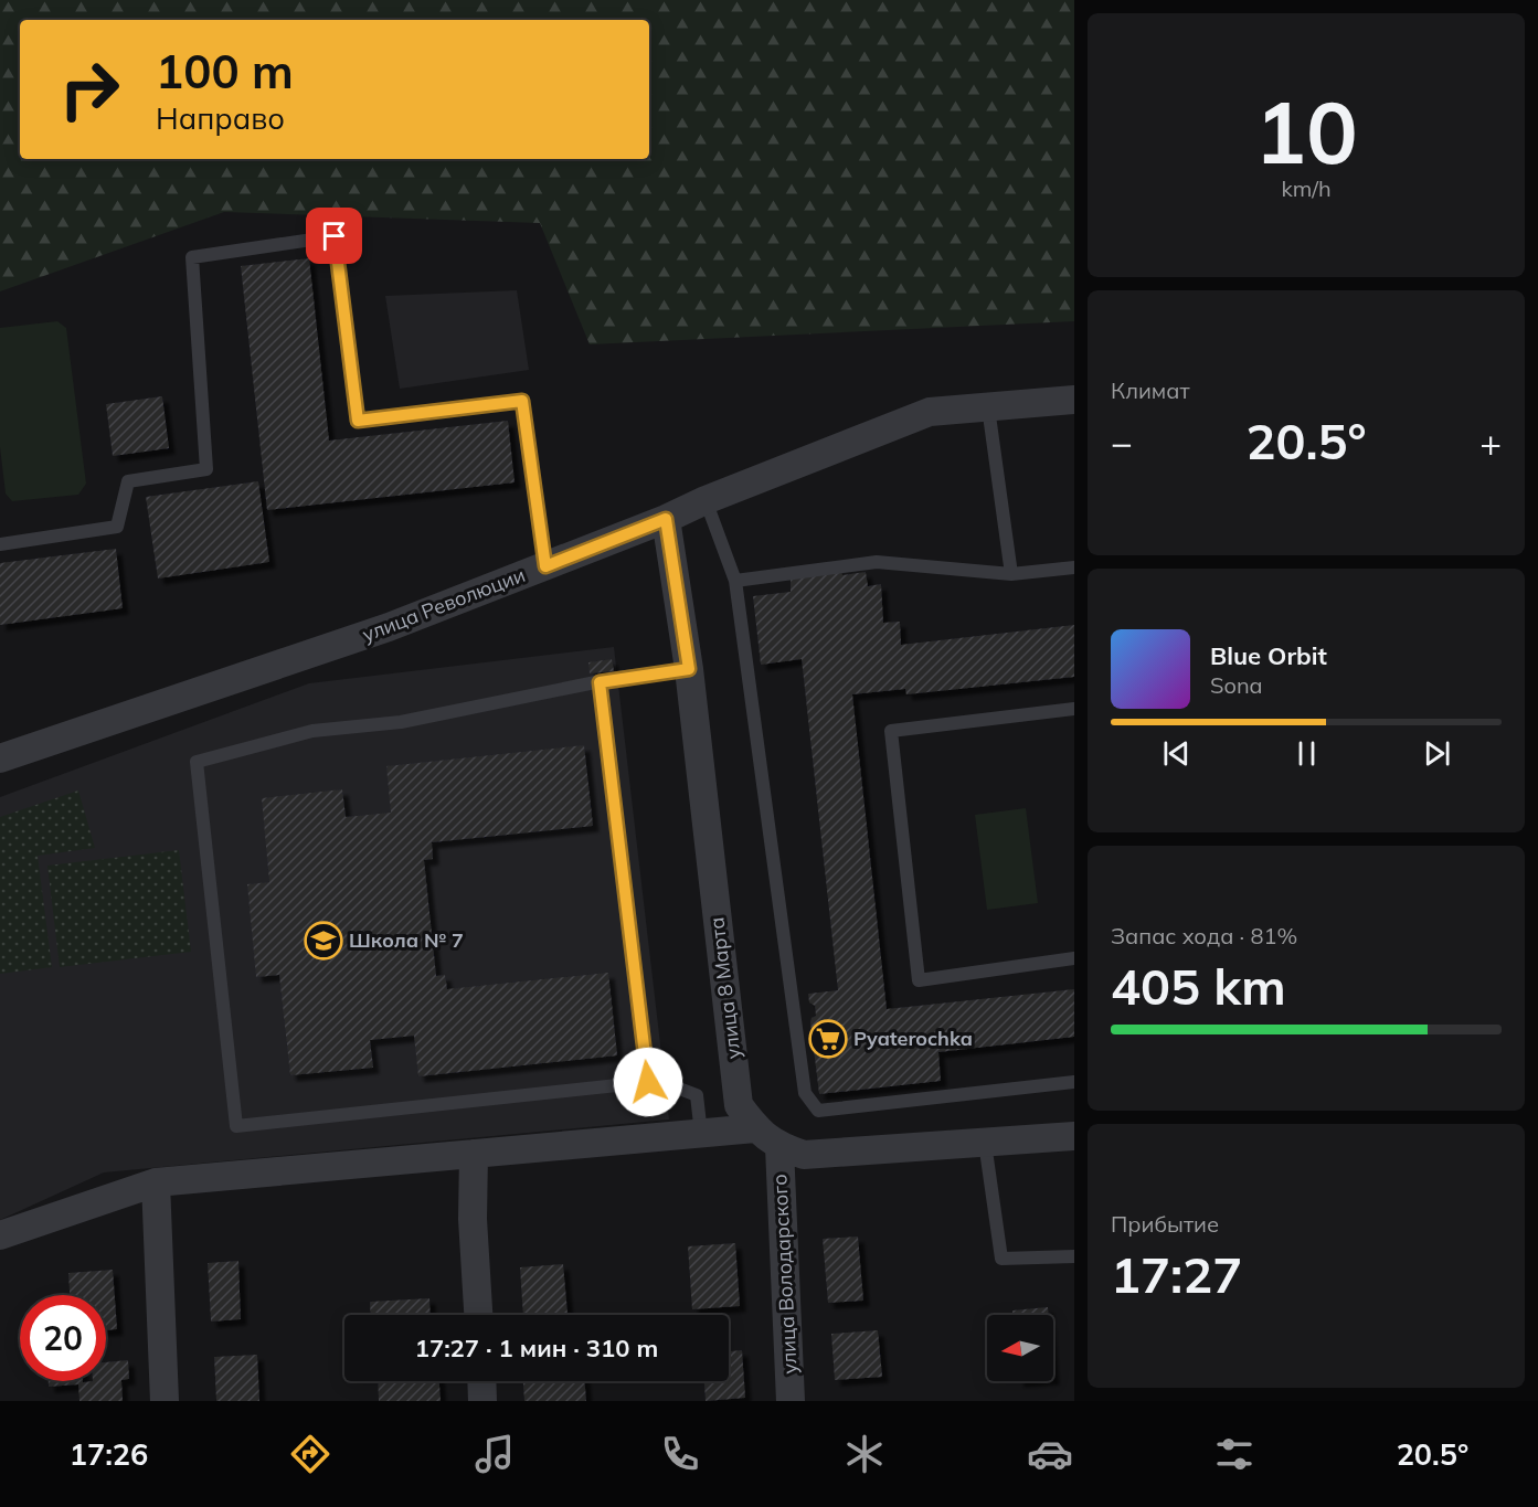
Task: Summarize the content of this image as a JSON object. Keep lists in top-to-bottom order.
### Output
{
  "streets": {
    "street": ["улица Революции", "улица 8 Марта", "улица Володарского"]
  },
  "crossings": [
    ["улица Революции", "улица 8 Марта"],
    ["улица 8 Марта", "улица Володарского"]
  ],
  "places": {
    "school or university": ["Школа № 7"],
    "supermarket": ["Pyaterochka"]
  },
  "north": "left",
  "page": {
    "tile": [
      ["10", "km/h"],
      "Климат",
      ["Запас хода · 81%", "405 km"],
      ["Прибытие", "17:27"]
    ],
    "turn": ["100 m", "Направо"],
    "heat": ["−", "20.5°", "+"],
    "song": ["Blue Orbit", "Sona"],
    "limit": "20",
    "trip": "17:27 · 1 мин · 310 m",
    "tabs": ["17:26", "20.5°"]
  }
}
